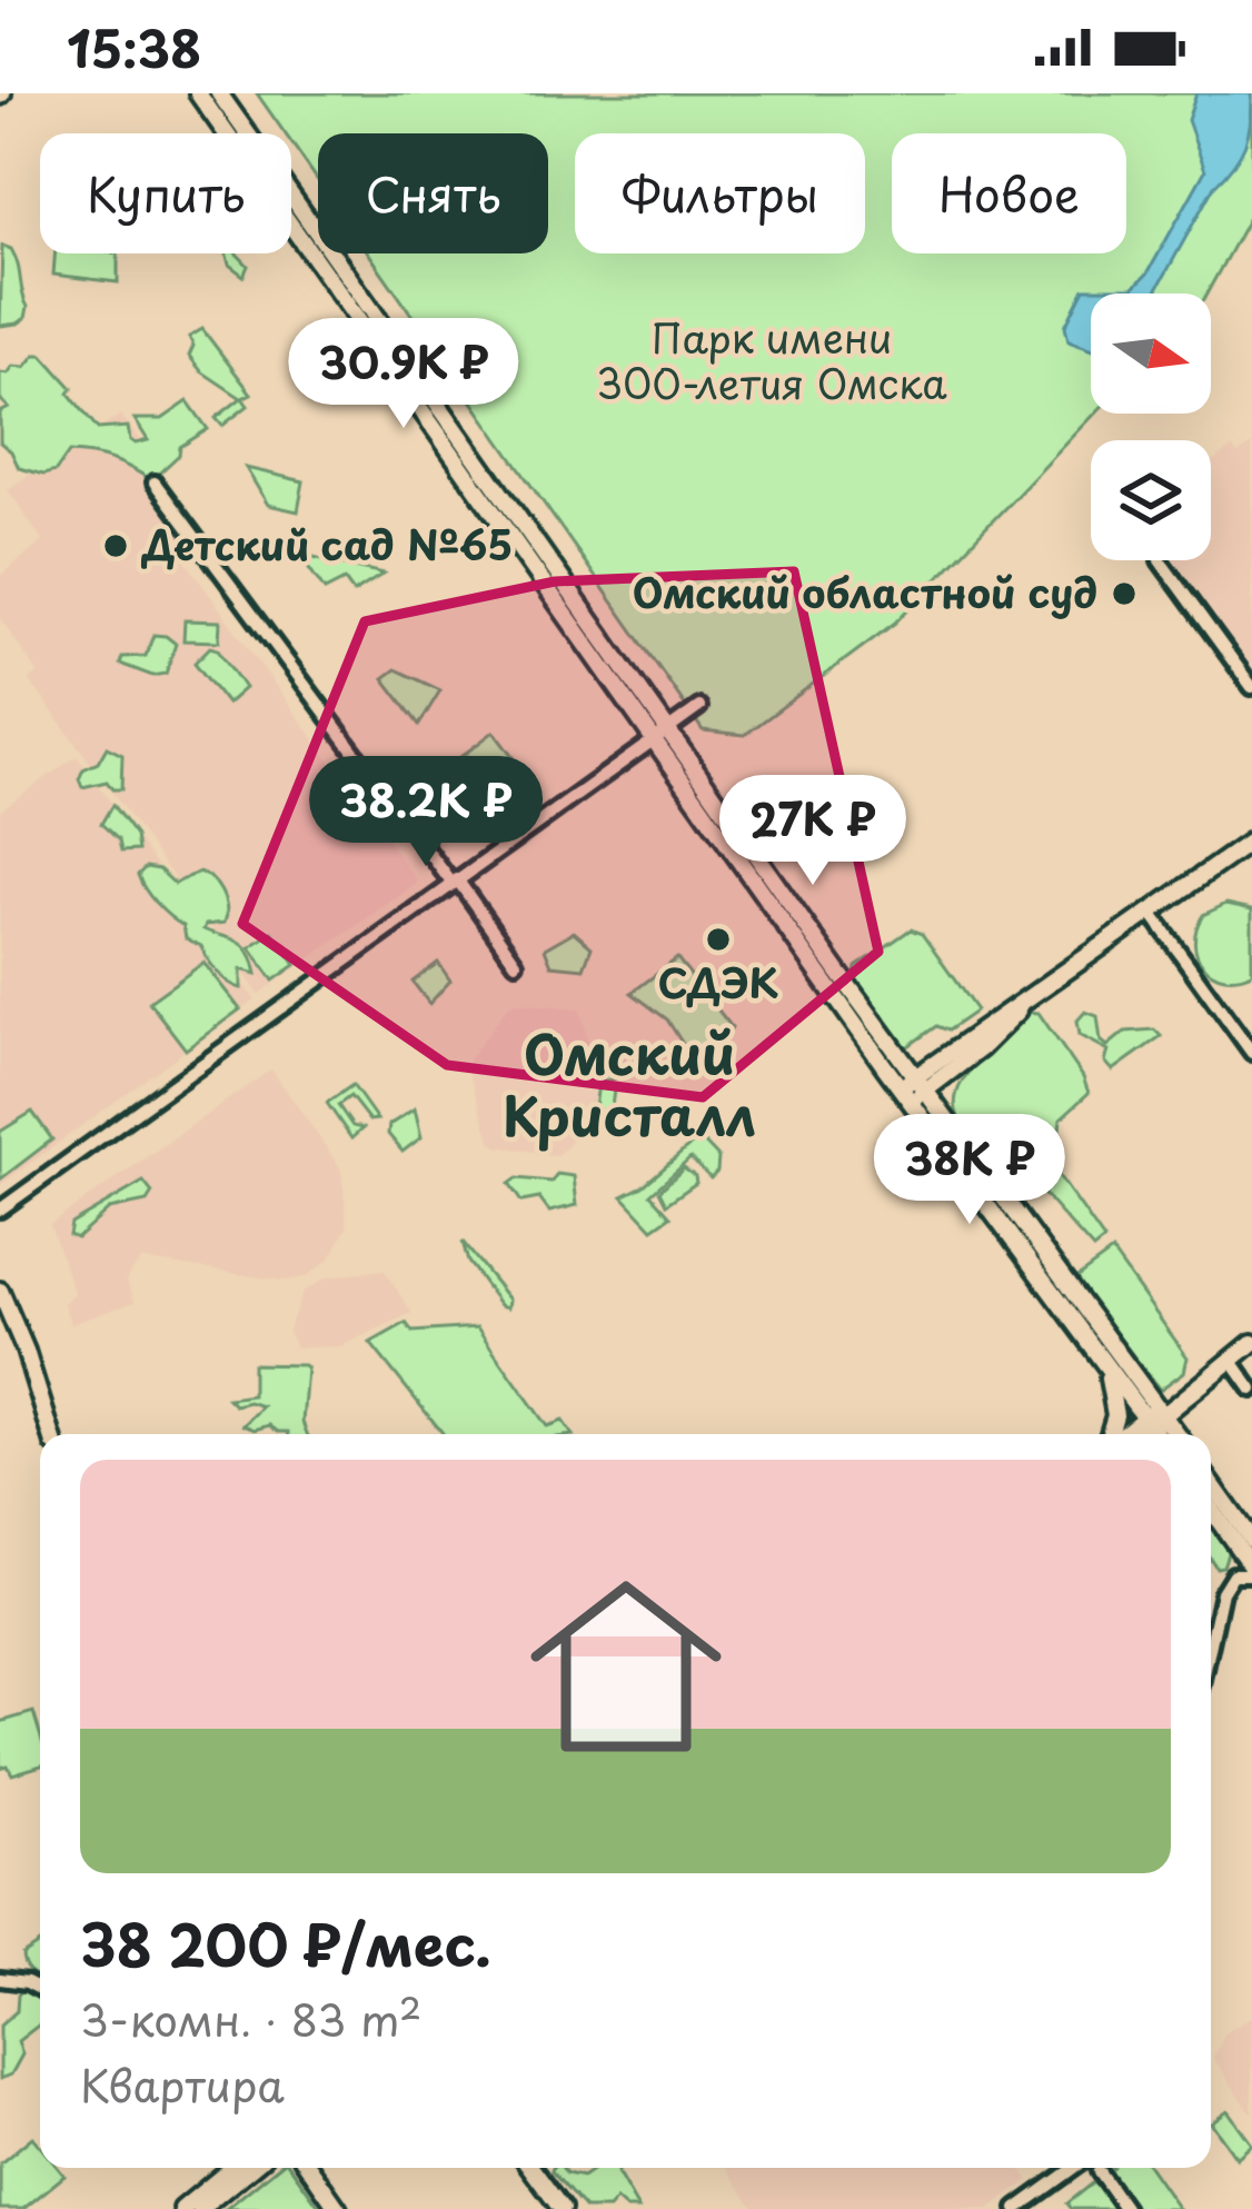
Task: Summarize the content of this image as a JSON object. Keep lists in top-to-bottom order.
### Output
{
  "districts": ["Омский Кристалл"],
  "parks": ["Парк имени 300-летия Омска"],
  "places": ["Детский сад №65", "Омский областной суд", "СДЭК"],
  "north": "right",
  "page": {
    "status": "15:38",
    "chip": [
      "Купить",
      "Снять",
      "Фильтры",
      "Новое"
    ],
    "price": [
      "30.9K ₽",
      "38.2K ₽",
      "27K ₽",
      "38K ₽"
    ],
    "list": [
      {
        "name": "38 200 ₽/мес.",
        "note": "3-комн. · 83 m² · Квартира"
      }
    ]
  }
}
